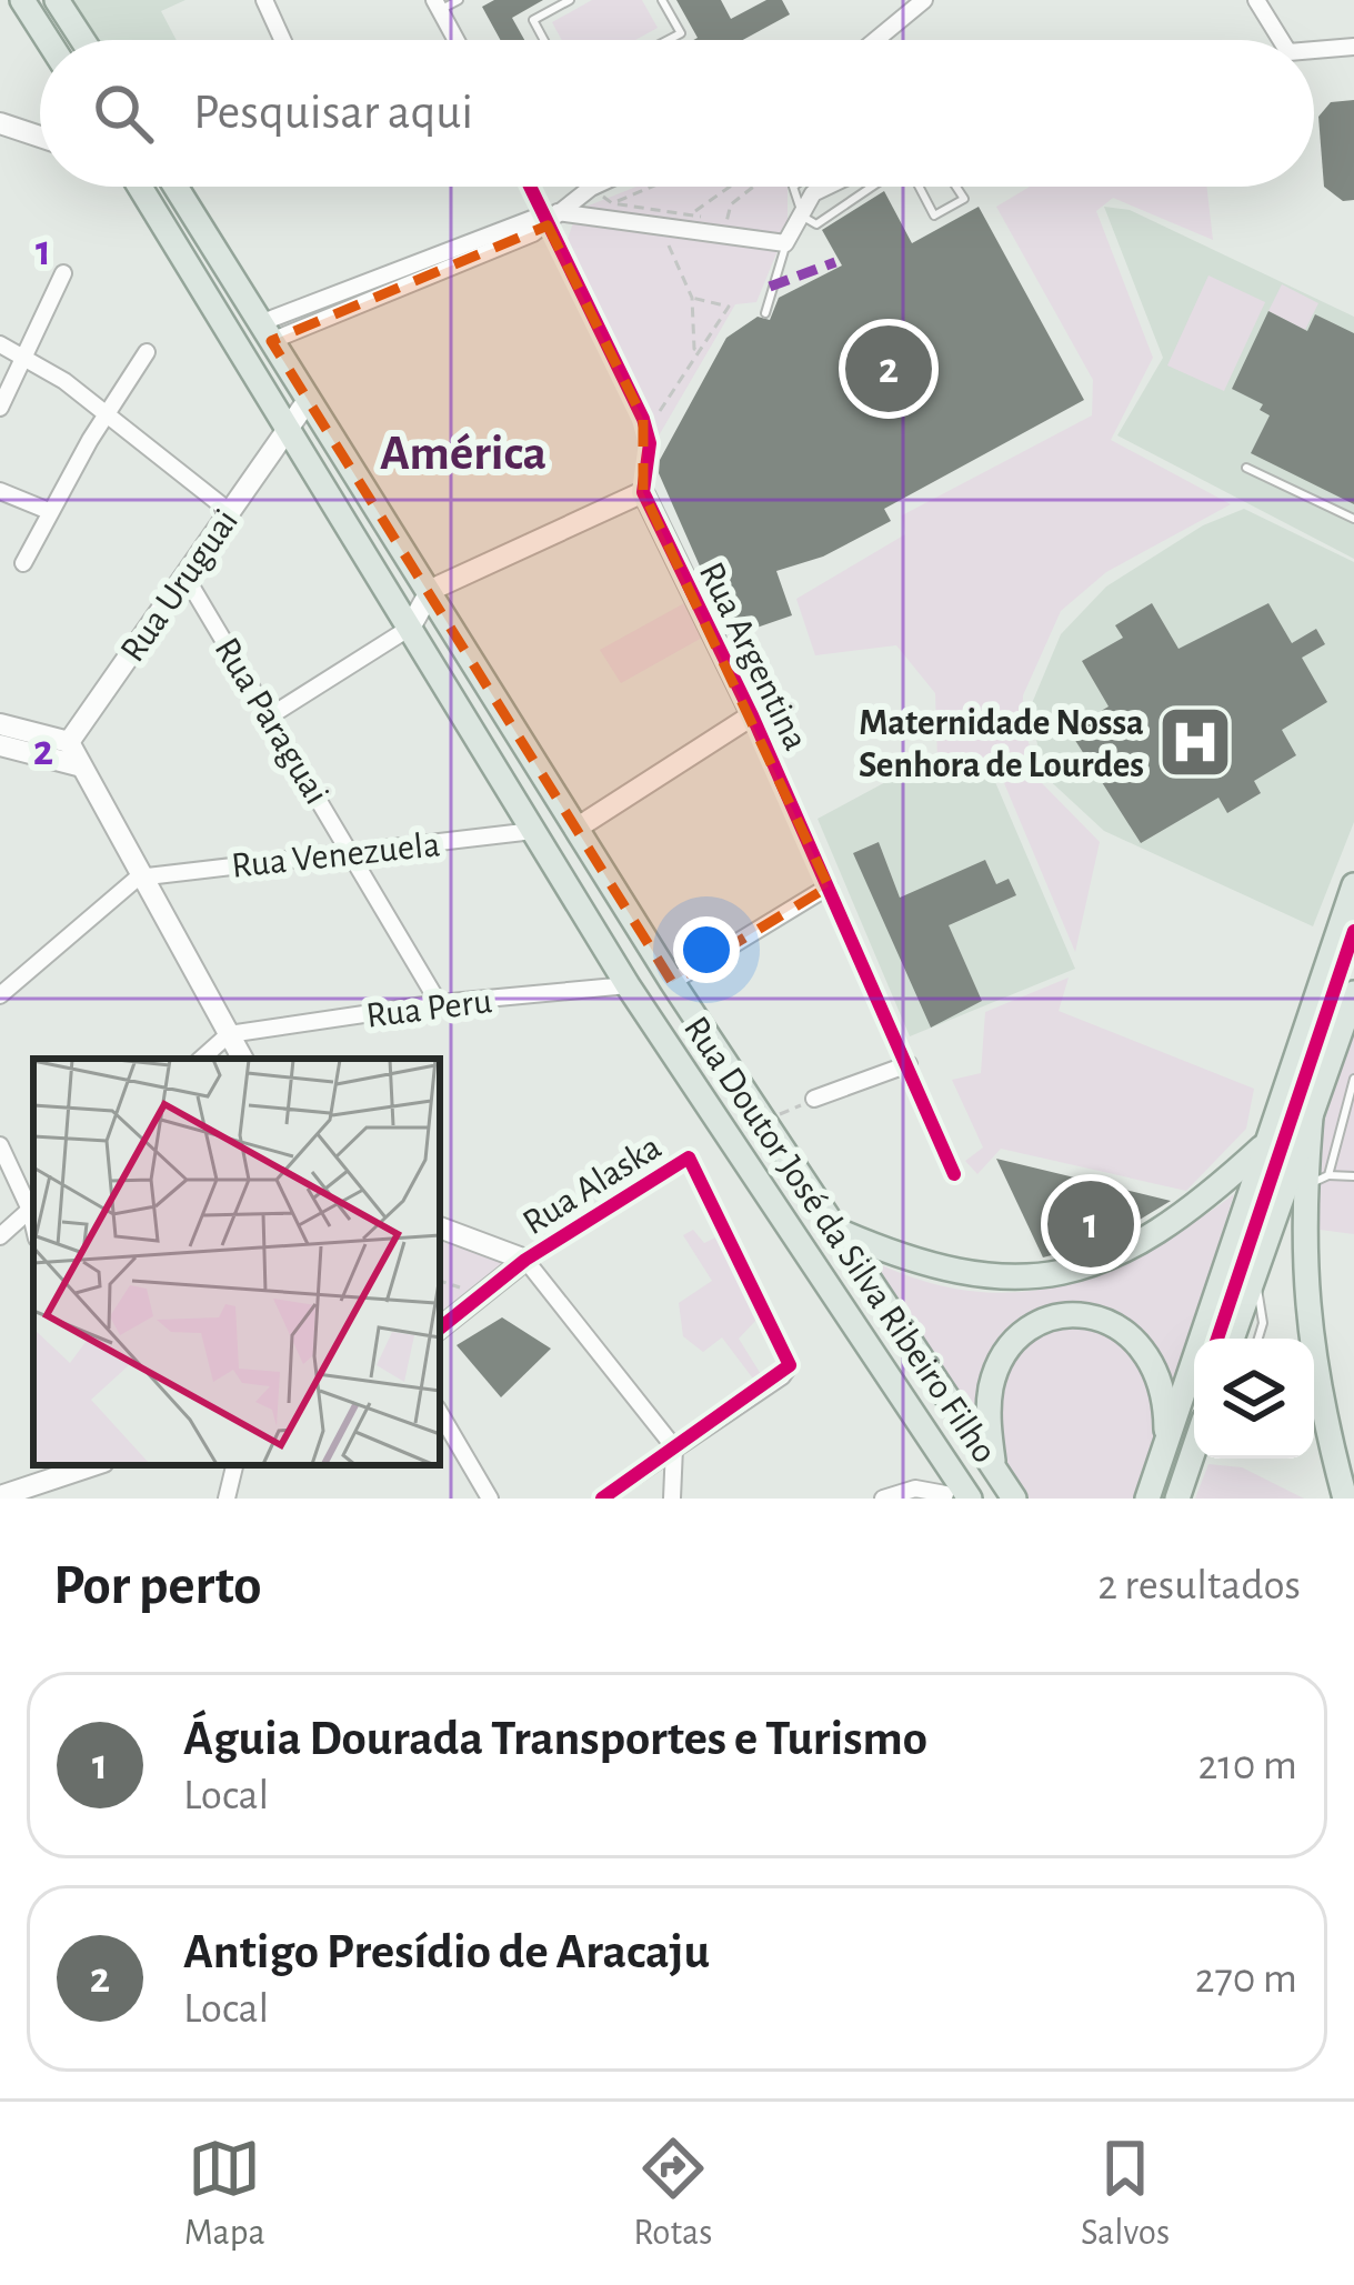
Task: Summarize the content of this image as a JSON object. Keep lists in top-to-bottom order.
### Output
{
  "streets": {
    "main road": ["Rua Doutor José da Silva Ribeiro Filho"],
    "street": [
      "Rua Uruguai",
      "Rua Argentina",
      "Rua Paraguai",
      "Rua Venezuela",
      "Rua Peru",
      "Rua Alaska"
    ]
  },
  "crossings": [
    ["Rua Uruguai", "Rua Paraguai"],
    ["Rua Uruguai", "Rua Doutor José da Silva Ribeiro Filho"],
    ["Rua Paraguai", "Rua Venezuela"],
    ["Rua Paraguai", "Rua Peru"],
    ["Rua Venezuela", "Rua Doutor José da Silva Ribeiro Filho"],
    ["Rua Peru", "Rua Doutor José da Silva Ribeiro Filho"]
  ],
  "districts": ["América"],
  "places": {
    "hospital": ["Maternidade Nossa Senhora de Lourdes"]
  },
  "page": {
    "search": "Pesquisar aqui",
    "pins": ["2", "1"],
    "heading": ["Por perto", "2 resultados"],
    "list": [
      {
        "mark": "1",
        "name": "Águia Dourada Transportes e Turismo",
        "note": "Local",
        "value": "210 m"
      },
      {
        "mark": "2",
        "name": "Antigo Presídio de Aracaju",
        "note": "Local",
        "value": "270 m"
      }
    ],
    "nav": ["Mapa", "Rotas", "Salvos"]
  },
  "grid": {
    "rows": ["1", "2"]
  }
}
